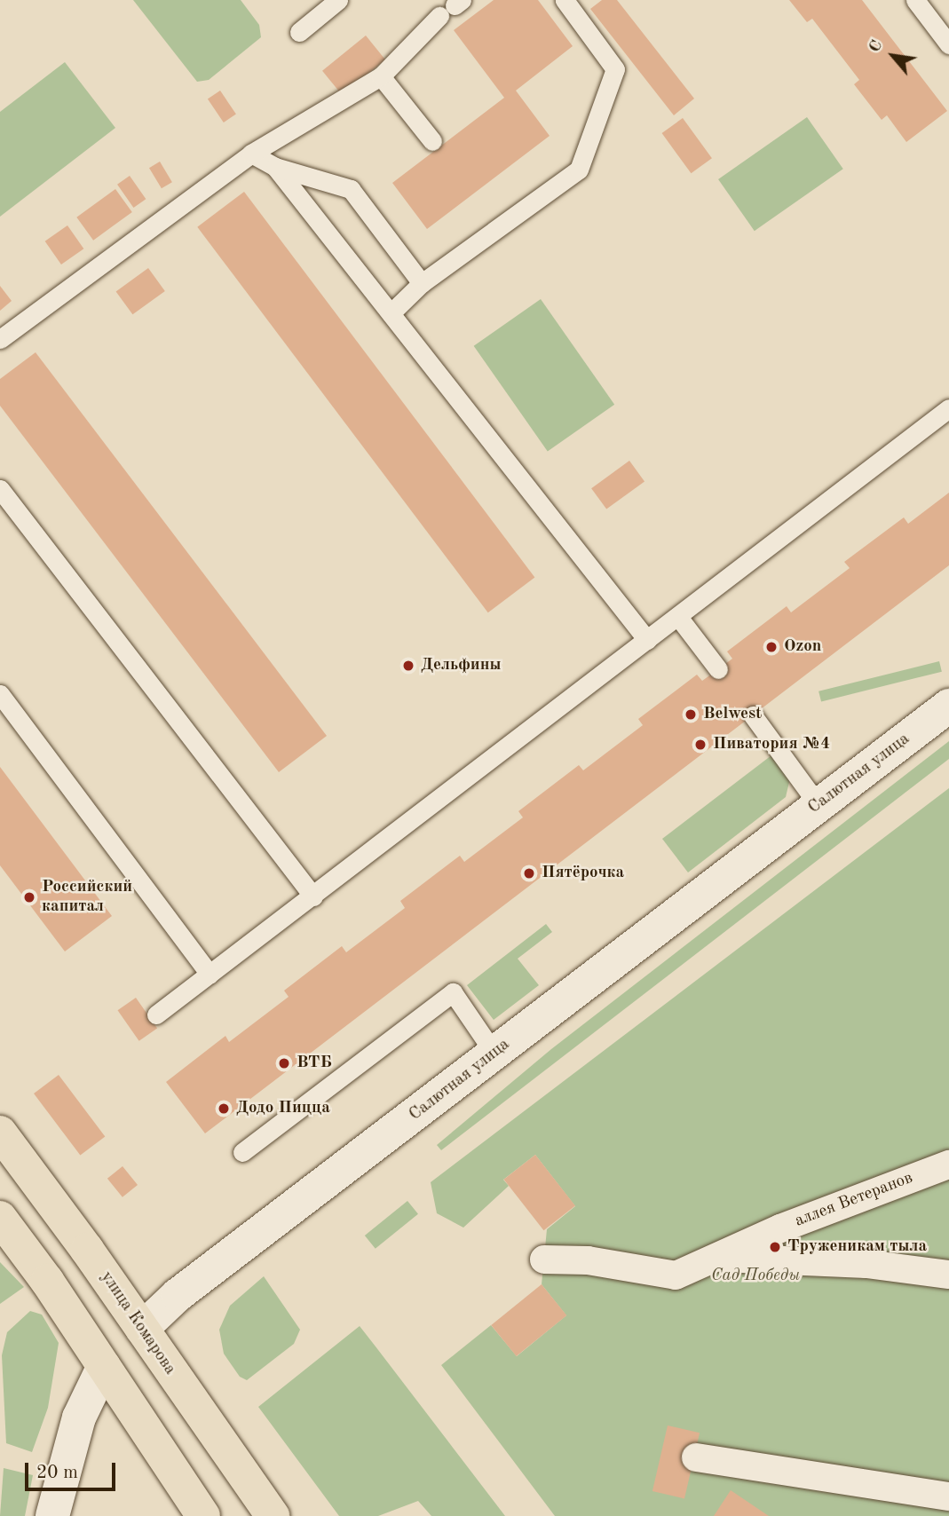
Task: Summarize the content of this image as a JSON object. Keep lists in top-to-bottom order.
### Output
{
  "streets": {
    "main road": ["Салютная улица", "улица Комарова"],
    "street": ["аллея Ветеранов"]
  },
  "crossings": [
    ["Салютная улица", "улица Комарова"]
  ],
  "parks": ["Сад Победы"],
  "places": [
    "Ozon",
    "Дельфины",
    "Belwest",
    "Пиватория №4",
    "Пятёрочка",
    "Российский капитал",
    "ВТБ",
    "Додо Пицца",
    "Труженикам тыла"
  ],
  "scale_bar": "20 m",
  "north": "top left"
}
